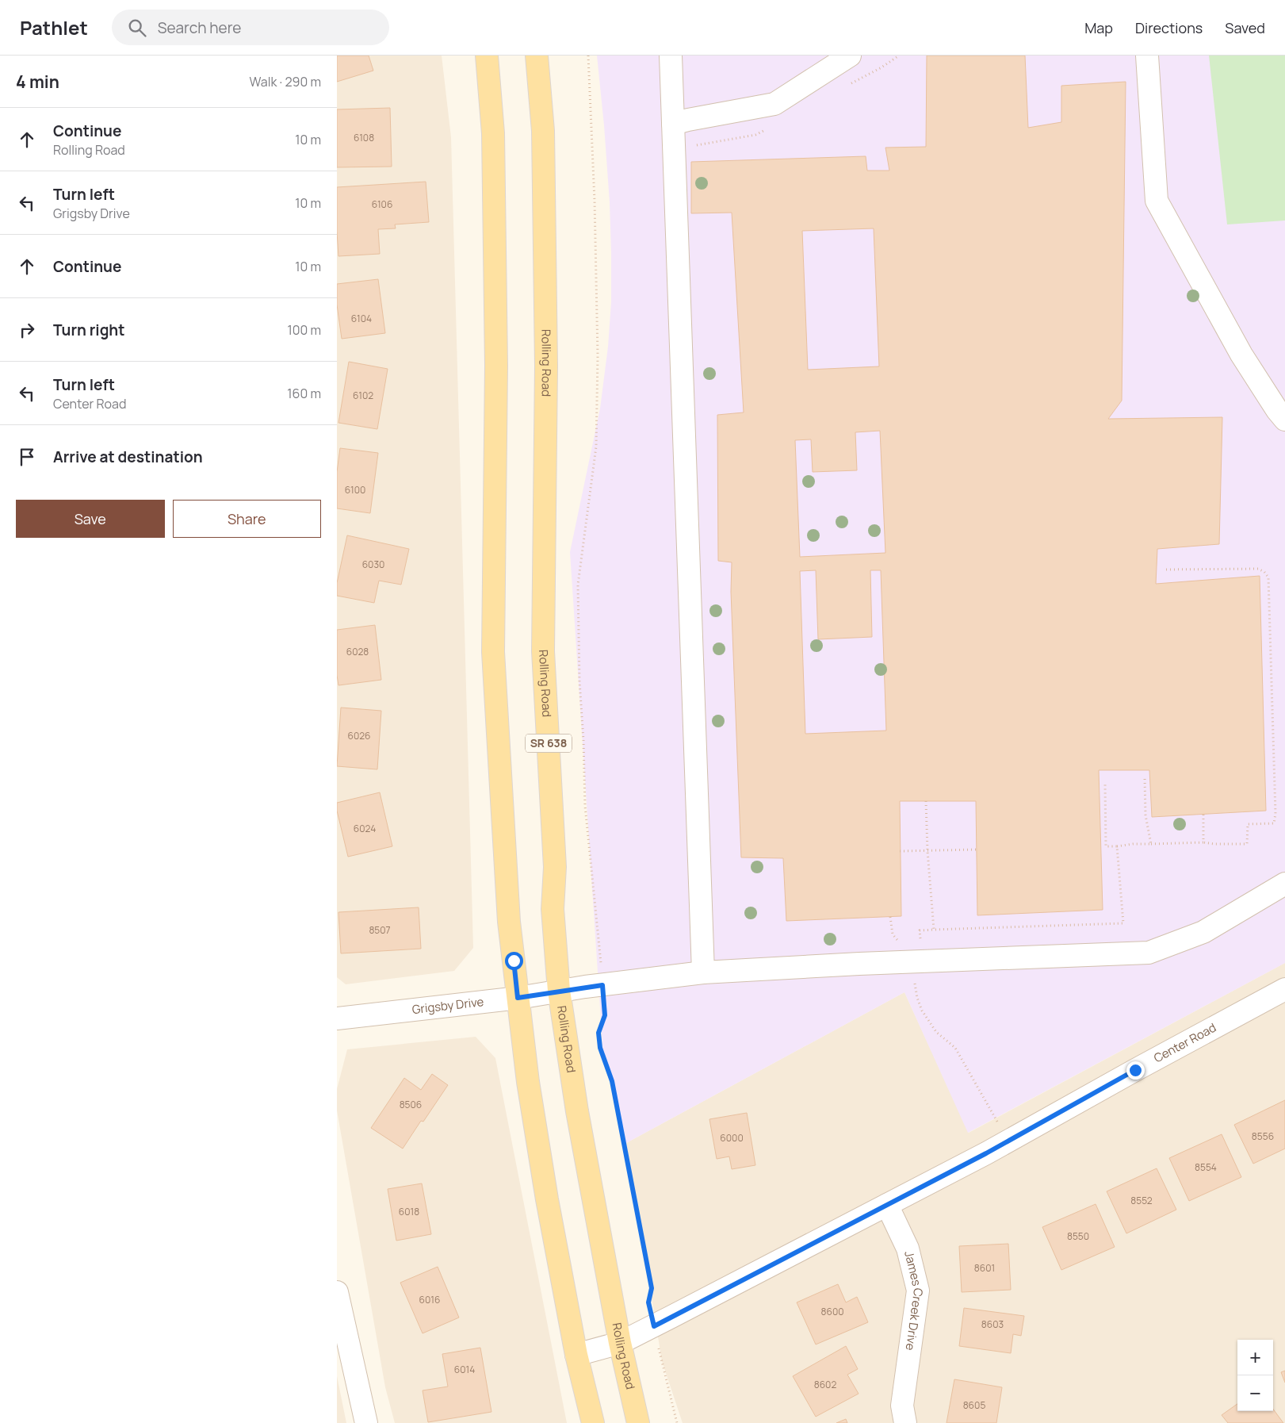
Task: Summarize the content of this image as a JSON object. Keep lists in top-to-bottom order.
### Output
{
  "streets": {
    "main road": ["Rolling Road", "SR 638"],
    "street": ["Grigsby Drive", "Center Road", "James Creek Drive"]
  },
  "crossings": [
    ["Rolling Road", "Grigsby Drive"],
    ["Rolling Road", "Center Road"],
    ["Center Road", "James Creek Drive"]
  ],
  "house_numbers": [
    "6108",
    "6106",
    "6104",
    "6102",
    "6100",
    "6030",
    "6028",
    "6026",
    "6024",
    "8507",
    "8506",
    "8556",
    "6000",
    "8554",
    "8552",
    "6018",
    "8550",
    "8601",
    "6016",
    "8600",
    "8603",
    "6014",
    "8602",
    "8605"
  ],
  "page": {
    "header": "Pathlet",
    "search": "Search here",
    "nav": ["Map", "Directions", "Saved"],
    "heading": ["4 min", "Walk · 290 m"],
    "list": [
      ["Continue", "Rolling Road", "10 m"],
      ["Turn left", "Grigsby Drive", "10 m"],
      ["Continue", "10 m"],
      ["Turn right", "100 m"],
      ["Turn left", "Center Road", "160 m"],
      "Arrive at destination"
    ],
    "buttons": ["Save", "Share"],
    "map_buttons": ["+", "−"]
  }
}
